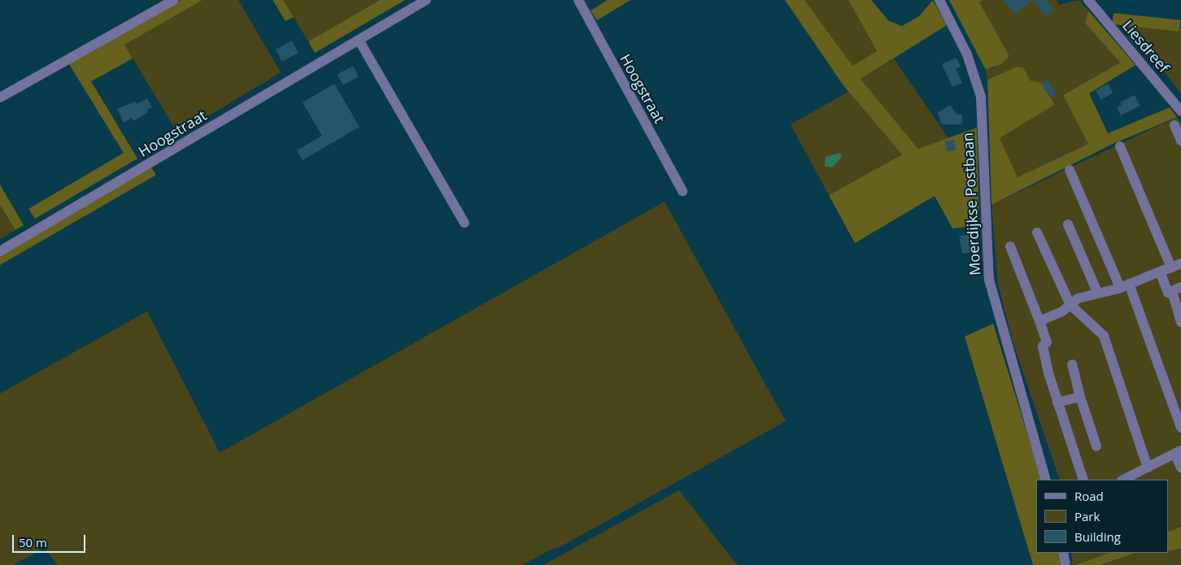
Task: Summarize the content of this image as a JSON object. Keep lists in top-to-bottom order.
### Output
{
  "streets": {
    "street": ["Liesdreef", "Hoogstraat", "Moerdijkse Postbaan"]
  },
  "legend": ["Road", "Park", "Building"],
  "scale_bar": "50 m"
}
